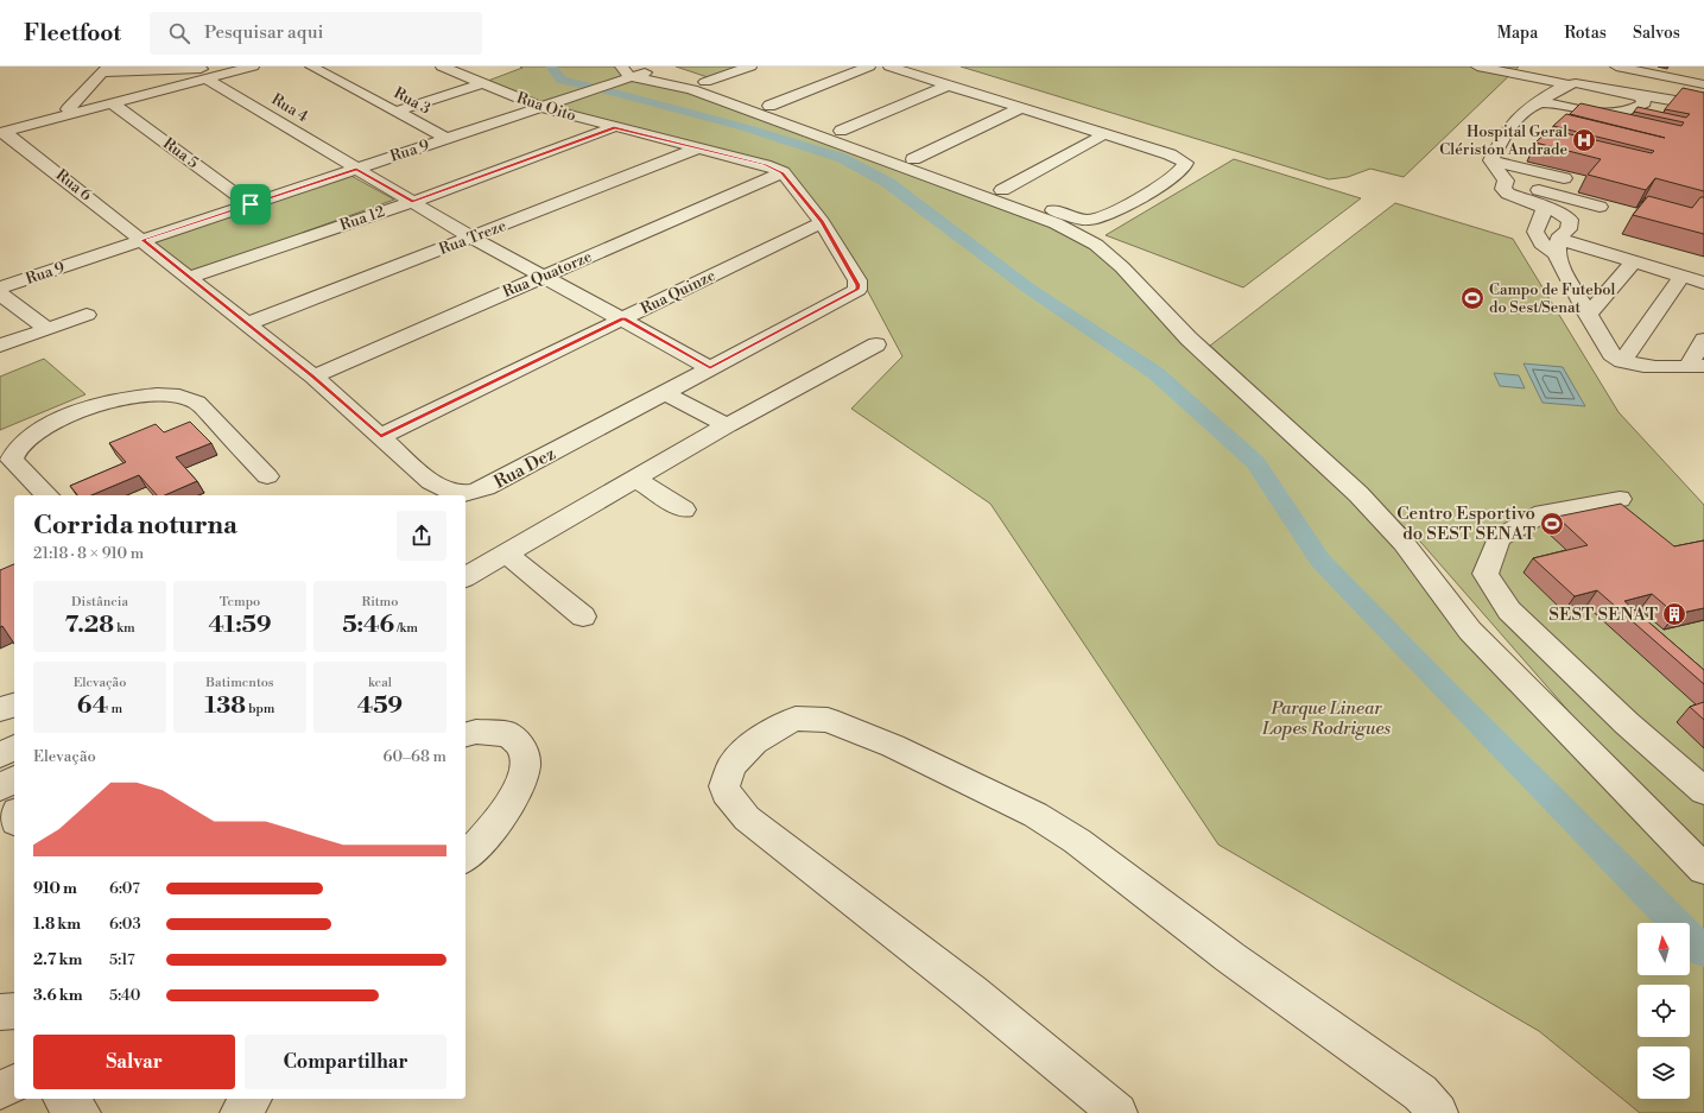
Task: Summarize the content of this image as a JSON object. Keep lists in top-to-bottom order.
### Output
{
  "streets": {
    "street": [
      "Rua 3",
      "Rua Oito",
      "Rua 4",
      "Rua 9",
      "Rua 5",
      "Rua 6",
      "Rua 12",
      "Rua Treze",
      "Rua Quatorze",
      "Rua Quinze",
      "Rua Dez"
    ]
  },
  "crossings": [
    ["Rua 3", "Rua 9"],
    ["Rua Oito", "Rua 9"],
    ["Rua Oito", "Rua 12"],
    ["Rua Oito", "Rua Treze"],
    ["Rua Oito", "Rua Quatorze"],
    ["Rua 4", "Rua 9"],
    ["Rua 4", "Rua 12"],
    ["Rua 4", "Rua Treze"],
    ["Rua 4", "Rua Quatorze"],
    ["Rua 4", "Rua Quinze"],
    ["Rua 4", "Rua Dez"],
    ["Rua 9", "Rua 5"],
    ["Rua 9", "Rua 6"],
    ["Rua 9", "Rua Dez"],
    ["Rua 6", "Rua Dez"],
    ["Rua 12", "Rua Dez"],
    ["Rua Treze", "Rua Dez"],
    ["Rua Quatorze", "Rua Dez"],
    ["Rua Quinze", "Rua Dez"]
  ],
  "parks": ["Parque Linear Lopes Rodrigues"],
  "places": {
    "hospital": ["Hospital Geral Clériston Andrade"],
    "sports": ["Campo de Futebol do Sest/Senat", "Centro Esportivo do SEST SENAT"],
    "building": ["SEST SENAT"]
  },
  "north": "top",
  "page": {
    "header": "Fleetfoot",
    "search": "Pesquisar aqui",
    "nav": ["Mapa", "Rotas", "Salvos"],
    "heading": ["Corrida noturna", "21:18 · 8 × 910 m"],
    "stats": [
      ["Distância", "7.28 km"],
      ["Tempo", "41:59"],
      ["Ritmo", "5:46 /km"],
      ["Elevação", "64 m"],
      ["Batimentos", "138 bpm"],
      ["kcal", "459"]
    ],
    "chart": ["Elevação", "60–68 m"],
    "list": [
      {
        "name": "910 m",
        "note": "6:07"
      },
      {
        "name": "1.8 km",
        "note": "6:03"
      },
      {
        "name": "2.7 km",
        "note": "5:17"
      },
      {
        "name": "3.6 km",
        "note": "5:40"
      }
    ],
    "buttons": ["Salvar", "Compartilhar"]
  }
}
